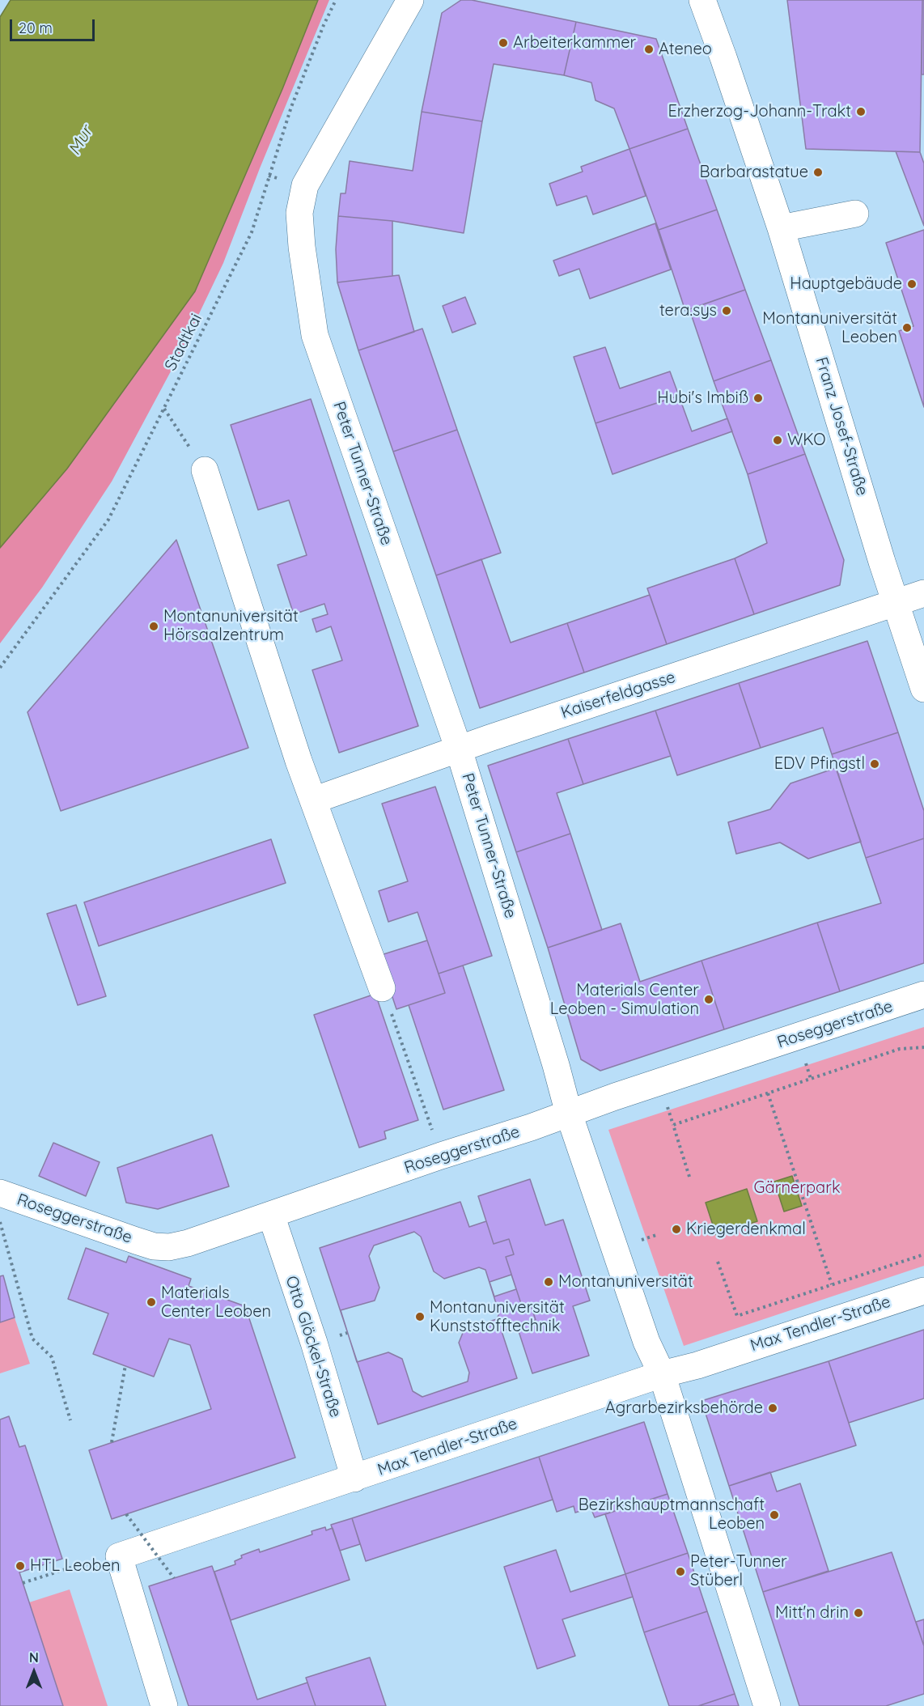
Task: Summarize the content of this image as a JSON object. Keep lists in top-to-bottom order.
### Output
{
  "streets": {
    "street": [
      "Franz Josef-Straße",
      "Peter Tunner-Straße",
      "Kaiserfeldgasse",
      "Roseggerstraße",
      "Max Tendler-Straße",
      "Otto Glöckel-Straße"
    ],
    "path": ["Stadtkai"]
  },
  "crossings": [
    ["Franz Josef-Straße", "Kaiserfeldgasse"],
    ["Peter Tunner-Straße", "Kaiserfeldgasse"],
    ["Peter Tunner-Straße", "Roseggerstraße"],
    ["Peter Tunner-Straße", "Max Tendler-Straße"],
    ["Roseggerstraße", "Otto Glöckel-Straße"],
    ["Max Tendler-Straße", "Otto Glöckel-Straße"]
  ],
  "water": ["Mur"],
  "parks": ["Gärnerpark"],
  "places": [
    "Arbeiterkammer",
    "Ateneo",
    "Erzherzog-Johann-Trakt",
    "Barbarastatue",
    "Hauptgebäude",
    "tera.sys",
    "Montanuniversität Leoben",
    "Hubi's Imbiß",
    "WKO",
    "Montanuniversität Hörsaalzentrum",
    "EDV Pfingstl",
    "Materials Center Leoben - Simulation",
    "Kriegerdenkmal",
    "Montanuniversität",
    "Materials Center Leoben",
    "Montanuniversität Kunststofftechnik",
    "Agrarbezirksbehörde",
    "Bezirkshauptmannschaft Leoben",
    "HTL Leoben",
    "Peter-Tunner Stüberl",
    "Mitt'n drin"
  ],
  "scale_bar": "20 m",
  "north": "top"
}
